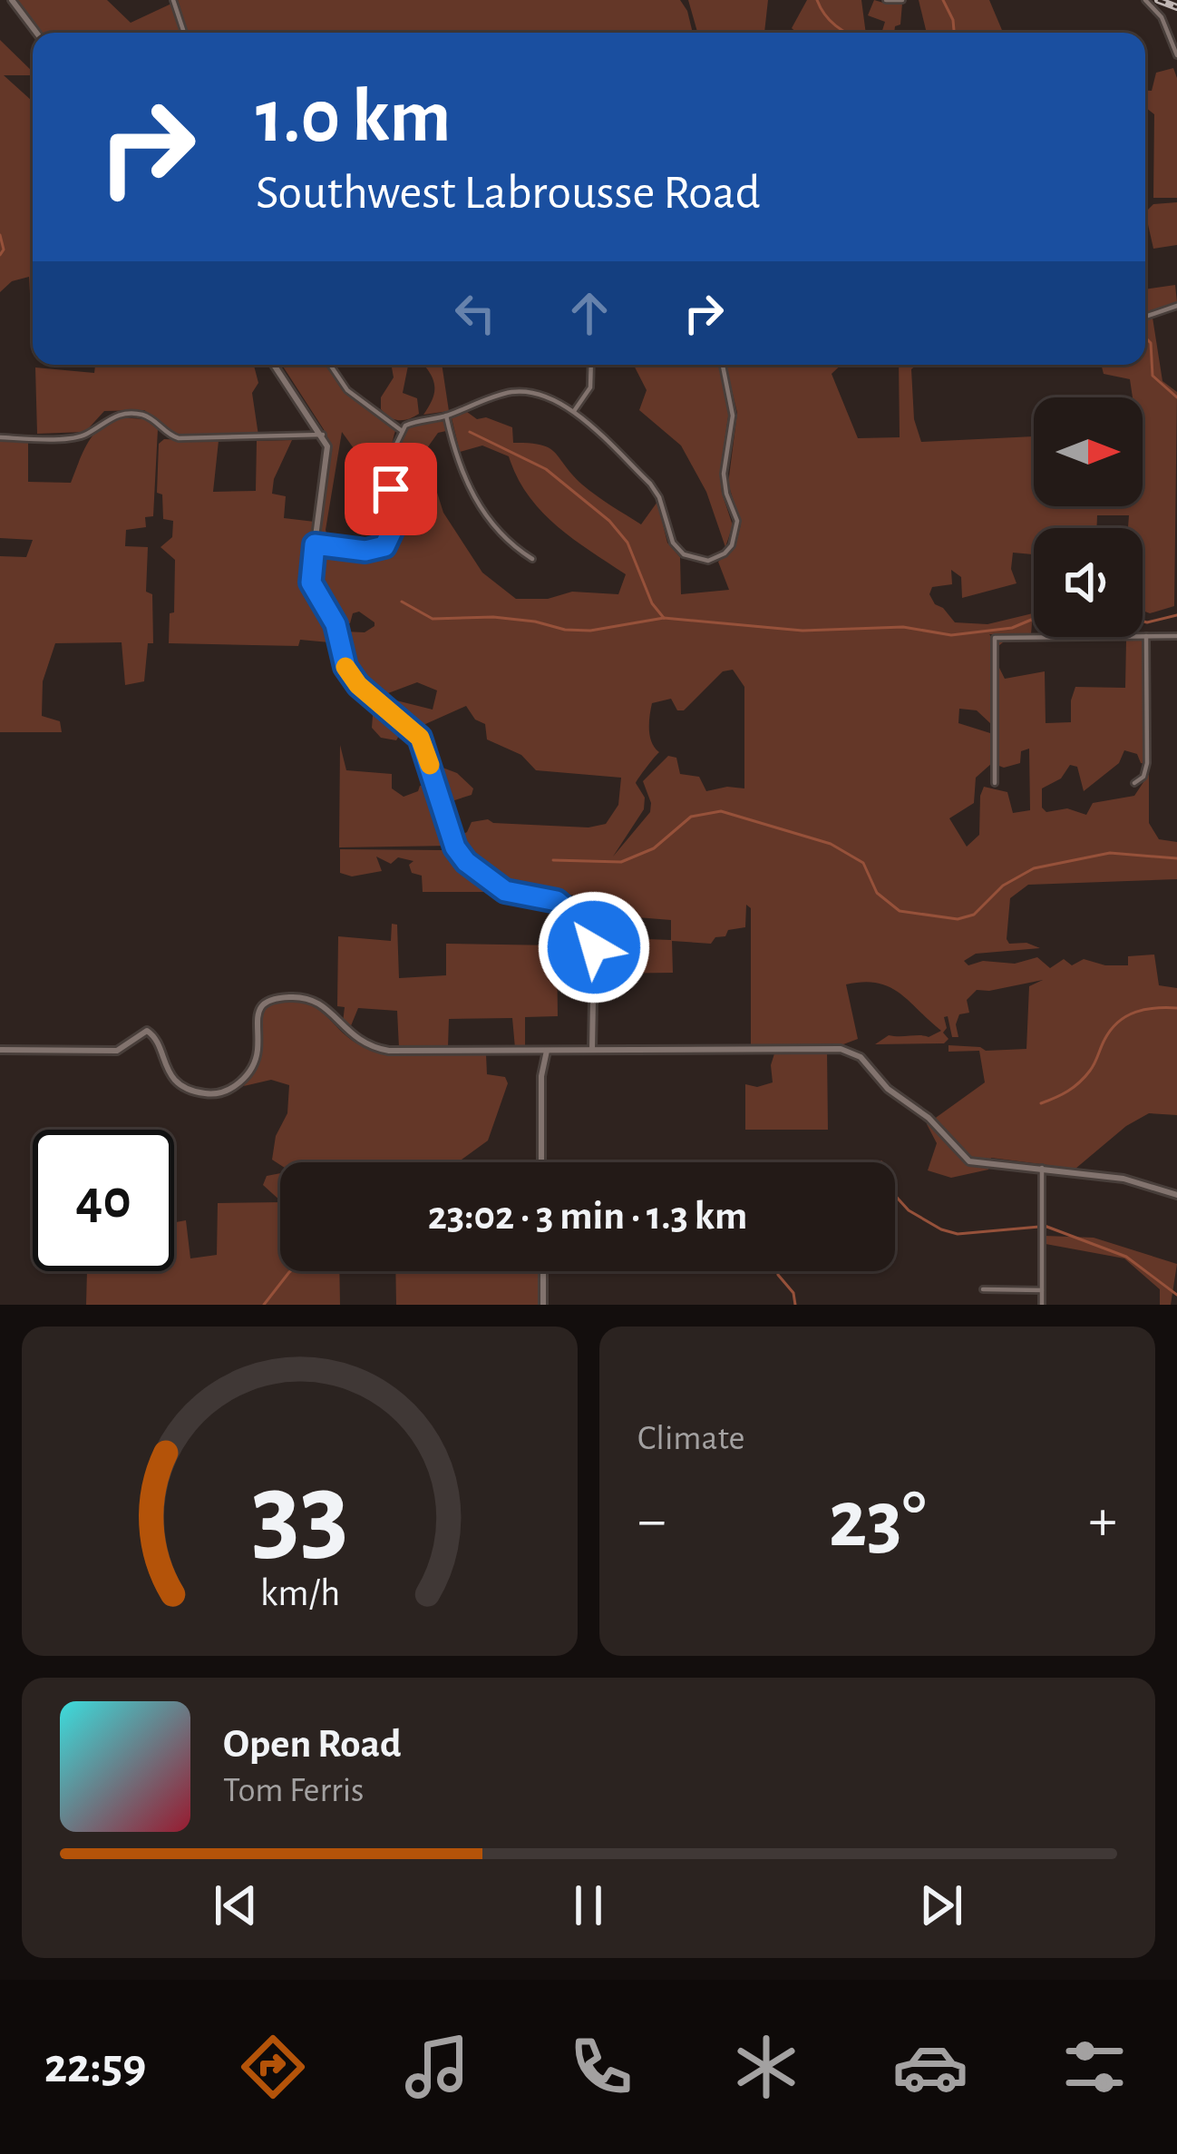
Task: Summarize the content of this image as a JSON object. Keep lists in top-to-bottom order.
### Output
{
  "north": "right",
  "page": {
    "turn": ["1.0 km", "Southwest Labrousse Road"],
    "limit": "40",
    "trip": "23:02 · 3 min · 1.3 km",
    "tile": "Climate",
    "heat": ["−", "23°", "+"],
    "song": ["Open Road", "Tom Ferris"],
    "tabs": "22:59",
    "gauge": ["33", "km/h"]
  }
}
